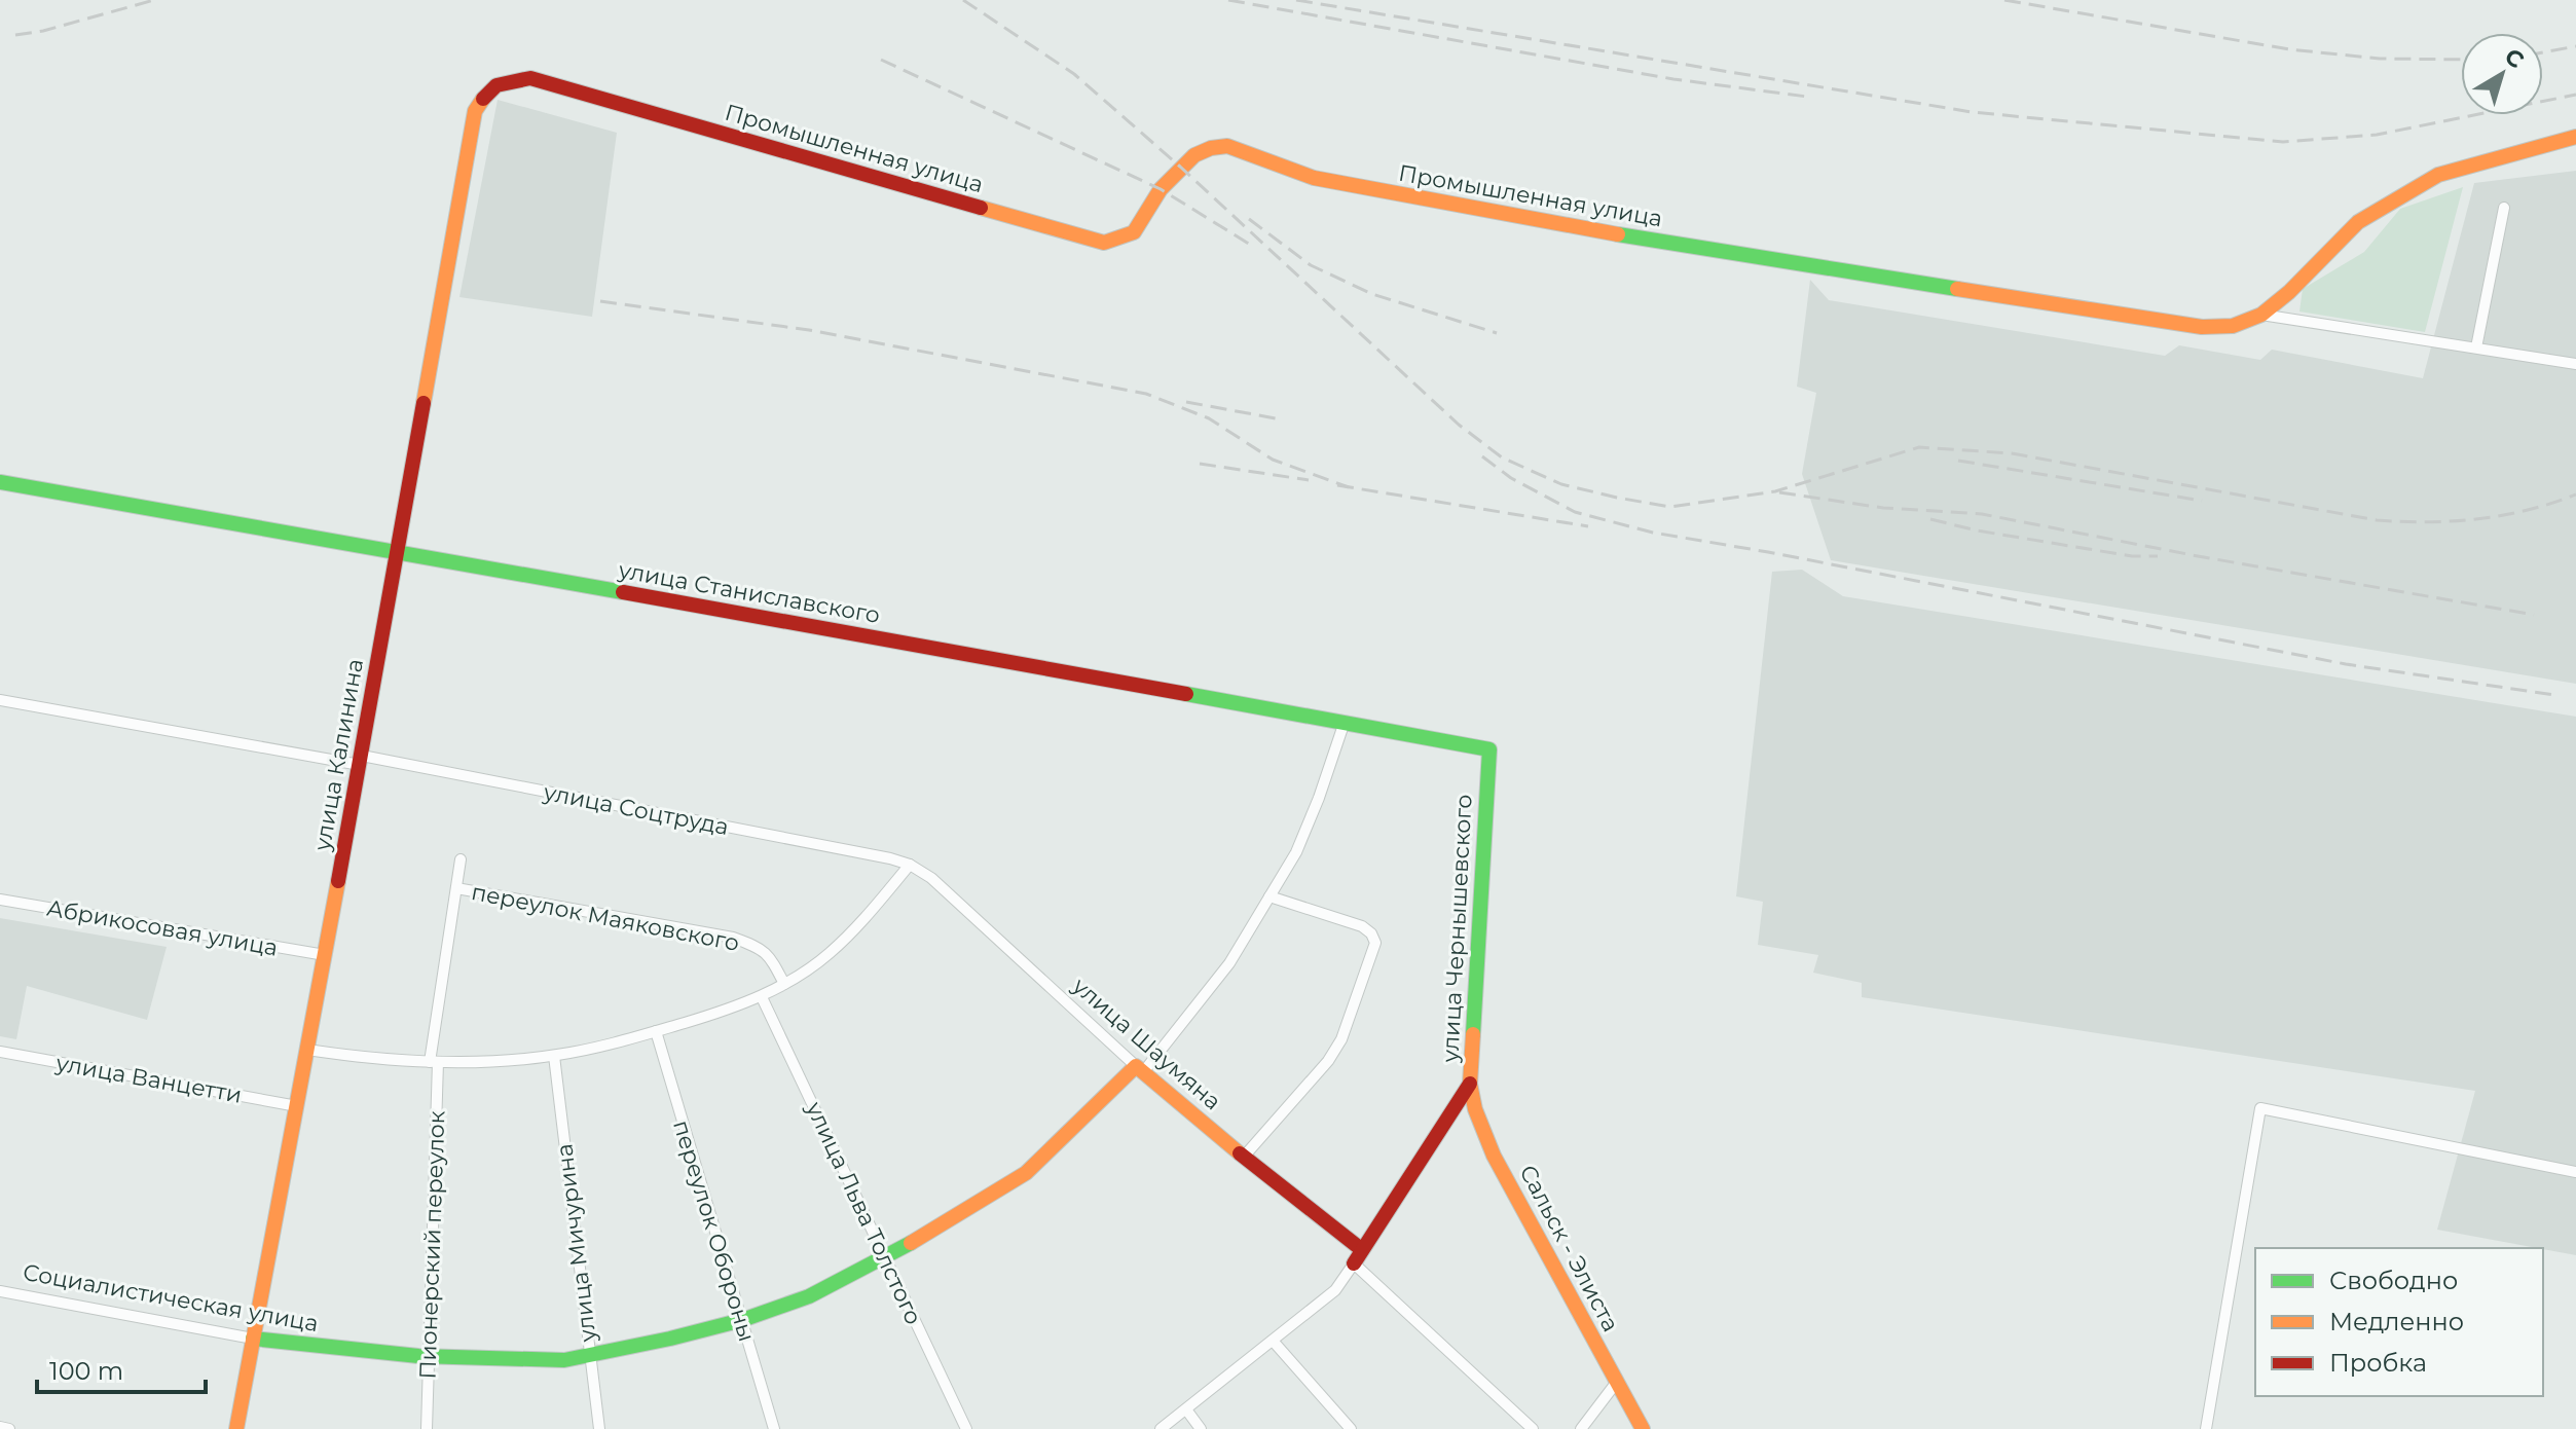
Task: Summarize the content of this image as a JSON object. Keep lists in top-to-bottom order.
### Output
{
  "streets": {
    "main road": [
      "Промышленная улица",
      "улица Станиславского",
      "улица Калинина",
      "улица Чернышевского",
      "улица Шаумяна",
      "Сальск - Элиста",
      "Социалистическая улица"
    ],
    "street": [
      "улица Соцтруда",
      "переулок Маяковского",
      "Абрикосовая улица",
      "улица Ванцетти",
      "улица Льва Толстого",
      "переулок Обороны",
      "улица Мичурина",
      "Пионерский переулок"
    ]
  },
  "crossings": [
    ["Промышленная улица", "улица Калинина"],
    ["улица Станиславского", "улица Калинина"],
    ["улица Станиславского", "улица Чернышевского"],
    ["улица Станиславского", "Социалистическая улица"],
    ["улица Калинина", "улица Соцтруда"],
    ["улица Калинина", "Абрикосовая улица"],
    ["улица Калинина", "улица Ванцетти"],
    ["улица Калинина", "Социалистическая улица"],
    ["улица Соцтруда", "улица Шаумяна"],
    ["переулок Маяковского", "Пионерский переулок"],
    ["улица Чернышевского", "улица Шаумяна"],
    ["улица Чернышевского", "Сальск - Элиста"],
    ["улица Шаумяна", "Социалистическая улица"],
    ["улица Льва Толстого", "Социалистическая улица"],
    ["переулок Обороны", "Социалистическая улица"],
    ["улица Мичурина", "Социалистическая улица"],
    ["Пионерский переулок", "Социалистическая улица"]
  ],
  "legend": ["Свободно", "Медленно", "Пробка"],
  "scale_bar": "100 m",
  "north": "top right"
}
